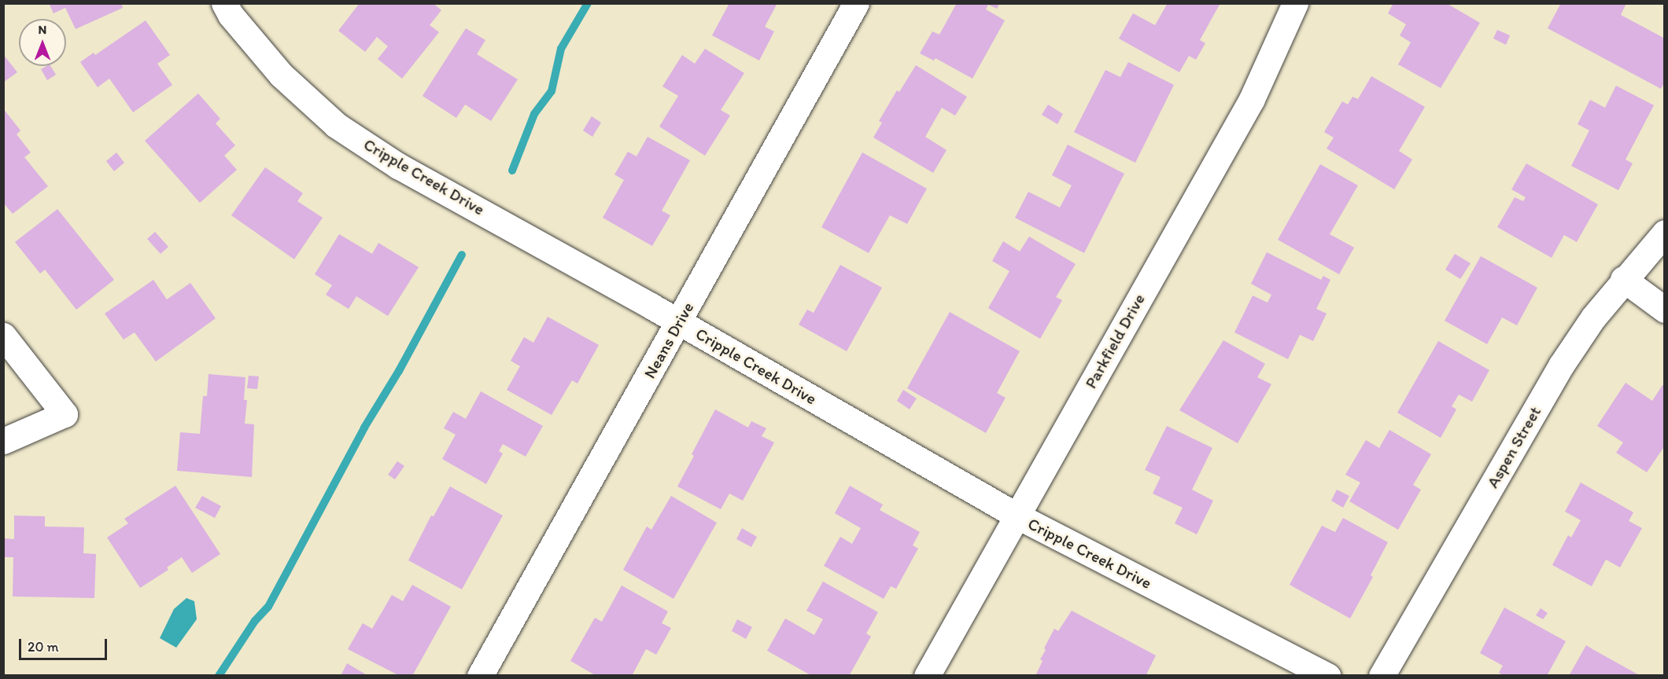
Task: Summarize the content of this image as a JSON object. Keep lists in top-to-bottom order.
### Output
{
  "streets": {
    "street": [
      "Cripple Creek Drive",
      "Neans Drive",
      "Parkfield Drive",
      "Aspen Street"
    ]
  },
  "crossings": [
    ["Cripple Creek Drive", "Neans Drive"],
    ["Cripple Creek Drive", "Parkfield Drive"]
  ],
  "scale_bar": "20 m",
  "north": "top"
}
